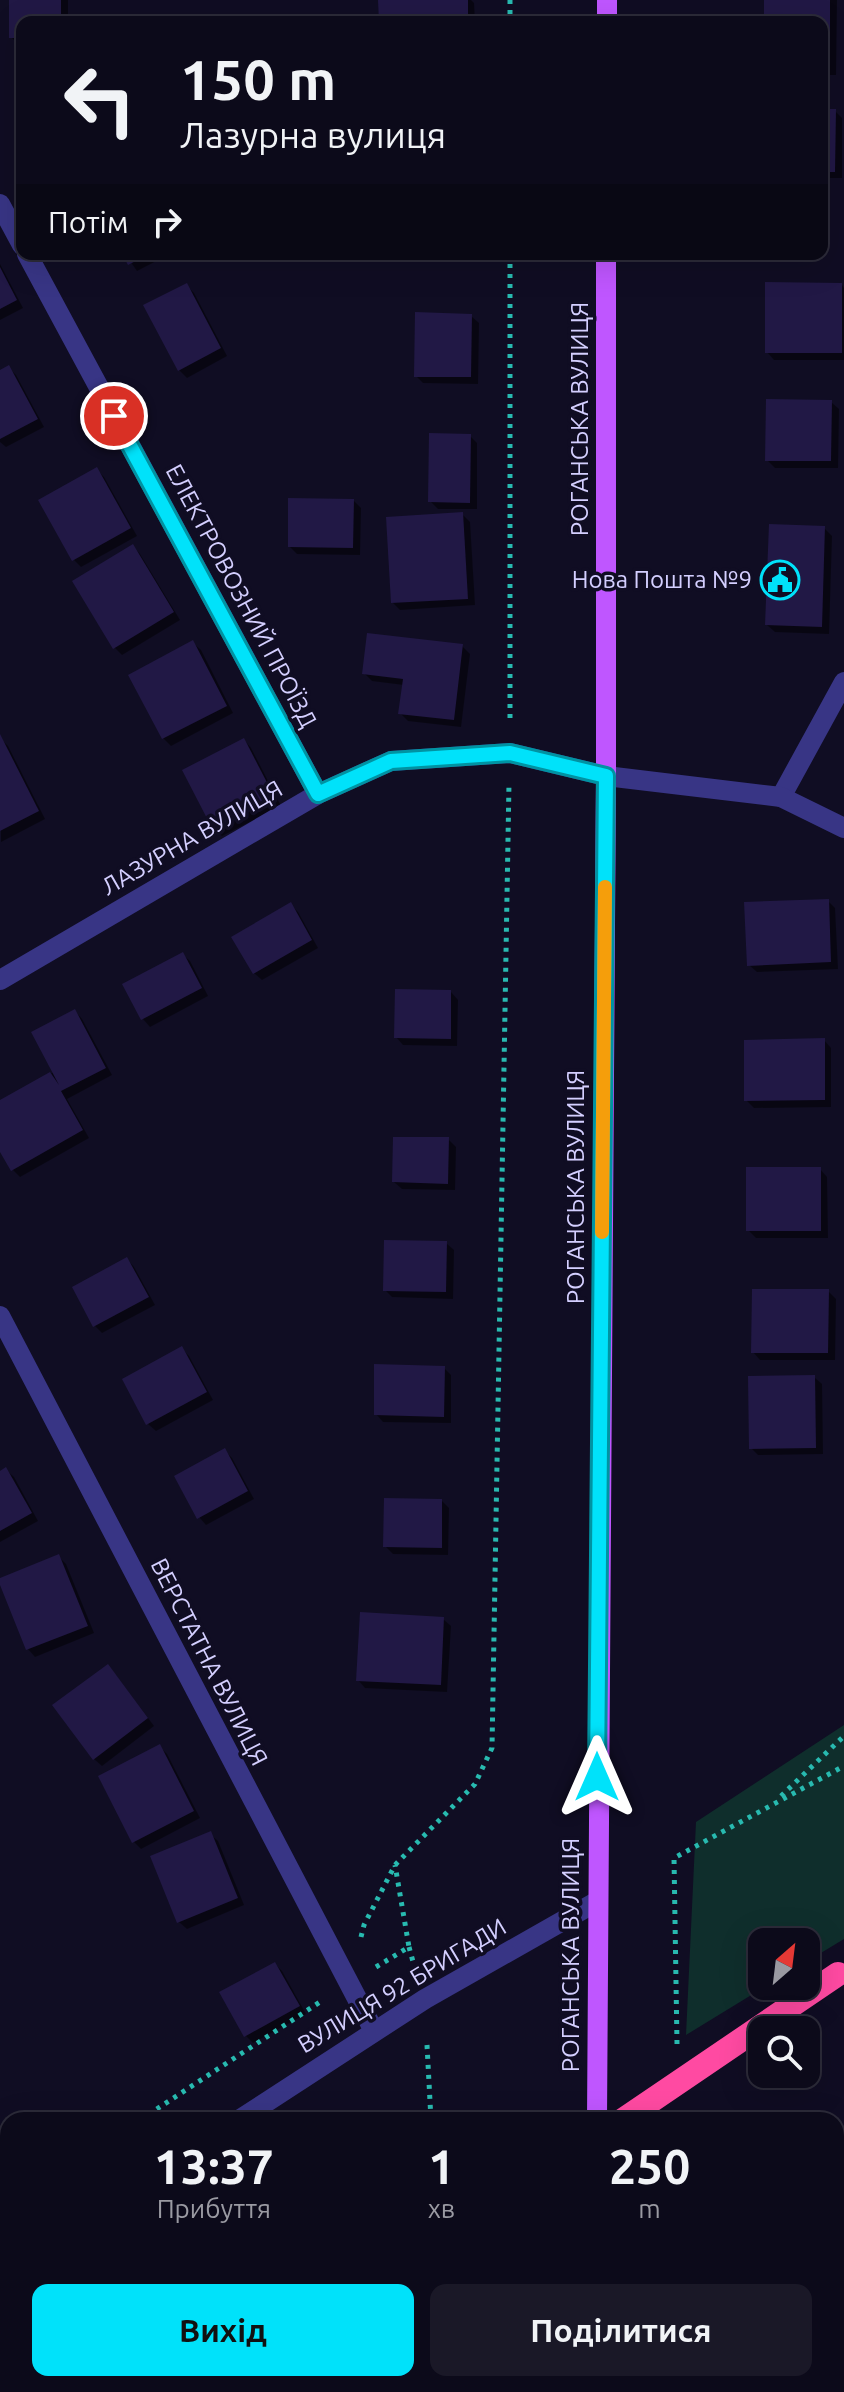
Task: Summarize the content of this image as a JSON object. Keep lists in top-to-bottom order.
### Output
{
  "streets": {
    "main road": ["РОГАНСЬКА ВУЛИЦЯ"],
    "street": [
      "ЕЛЕКТРОВОЗНИЙ ПРОЇЗД",
      "ЛАЗУРНА ВУЛИЦЯ",
      "ВЕРСТАТНА ВУЛИЦЯ",
      "ВУЛИЦЯ 92 БРИГАДИ"
    ]
  },
  "crossings": [
    ["РОГАНСЬКА ВУЛИЦЯ", "ЛАЗУРНА ВУЛИЦЯ"],
    ["РОГАНСЬКА ВУЛИЦЯ", "ВУЛИЦЯ 92 БРИГАДИ"],
    ["ЕЛЕКТРОВОЗНИЙ ПРОЇЗД", "ЛАЗУРНА ВУЛИЦЯ"],
    ["ВЕРСТАТНА ВУЛИЦЯ", "ВУЛИЦЯ 92 БРИГАДИ"]
  ],
  "places": {
    "public building": ["Нова Пошта №9"]
  },
  "north": "top right",
  "page": {
    "turn": ["150 m", "Лазурна вулиця"],
    "then": "Потім",
    "eta": [
      "13:37",
      "Прибуття",
      "1",
      "хв",
      "250",
      "m"
    ],
    "buttons": ["Вихід", "Поділитися"]
  }
}
